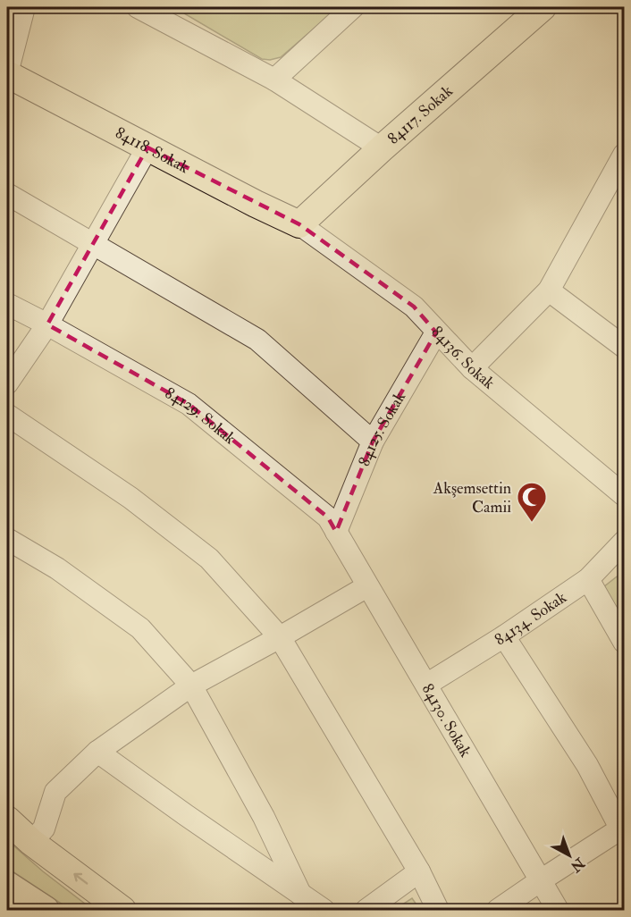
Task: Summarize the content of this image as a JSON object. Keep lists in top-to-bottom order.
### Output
{
  "streets": {
    "main road": ["84117. Sokak", "84118. Sokak"],
    "street": [
      "84136. Sokak",
      "84129. Sokak",
      "84125. Sokak",
      "84134. Sokak",
      "84130. Sokak"
    ]
  },
  "crossings": [
    ["84117. Sokak", "84118. Sokak"],
    ["84117. Sokak", "84136. Sokak"],
    ["84118. Sokak", "84136. Sokak"],
    ["84136. Sokak", "84125. Sokak"],
    ["84129. Sokak", "84125. Sokak"],
    ["84129. Sokak", "84130. Sokak"],
    ["84125. Sokak", "84130. Sokak"],
    ["84134. Sokak", "84130. Sokak"]
  ],
  "places": {
    "mosque": ["Akşemsettin Camii"]
  },
  "north": "bottom right"
}
